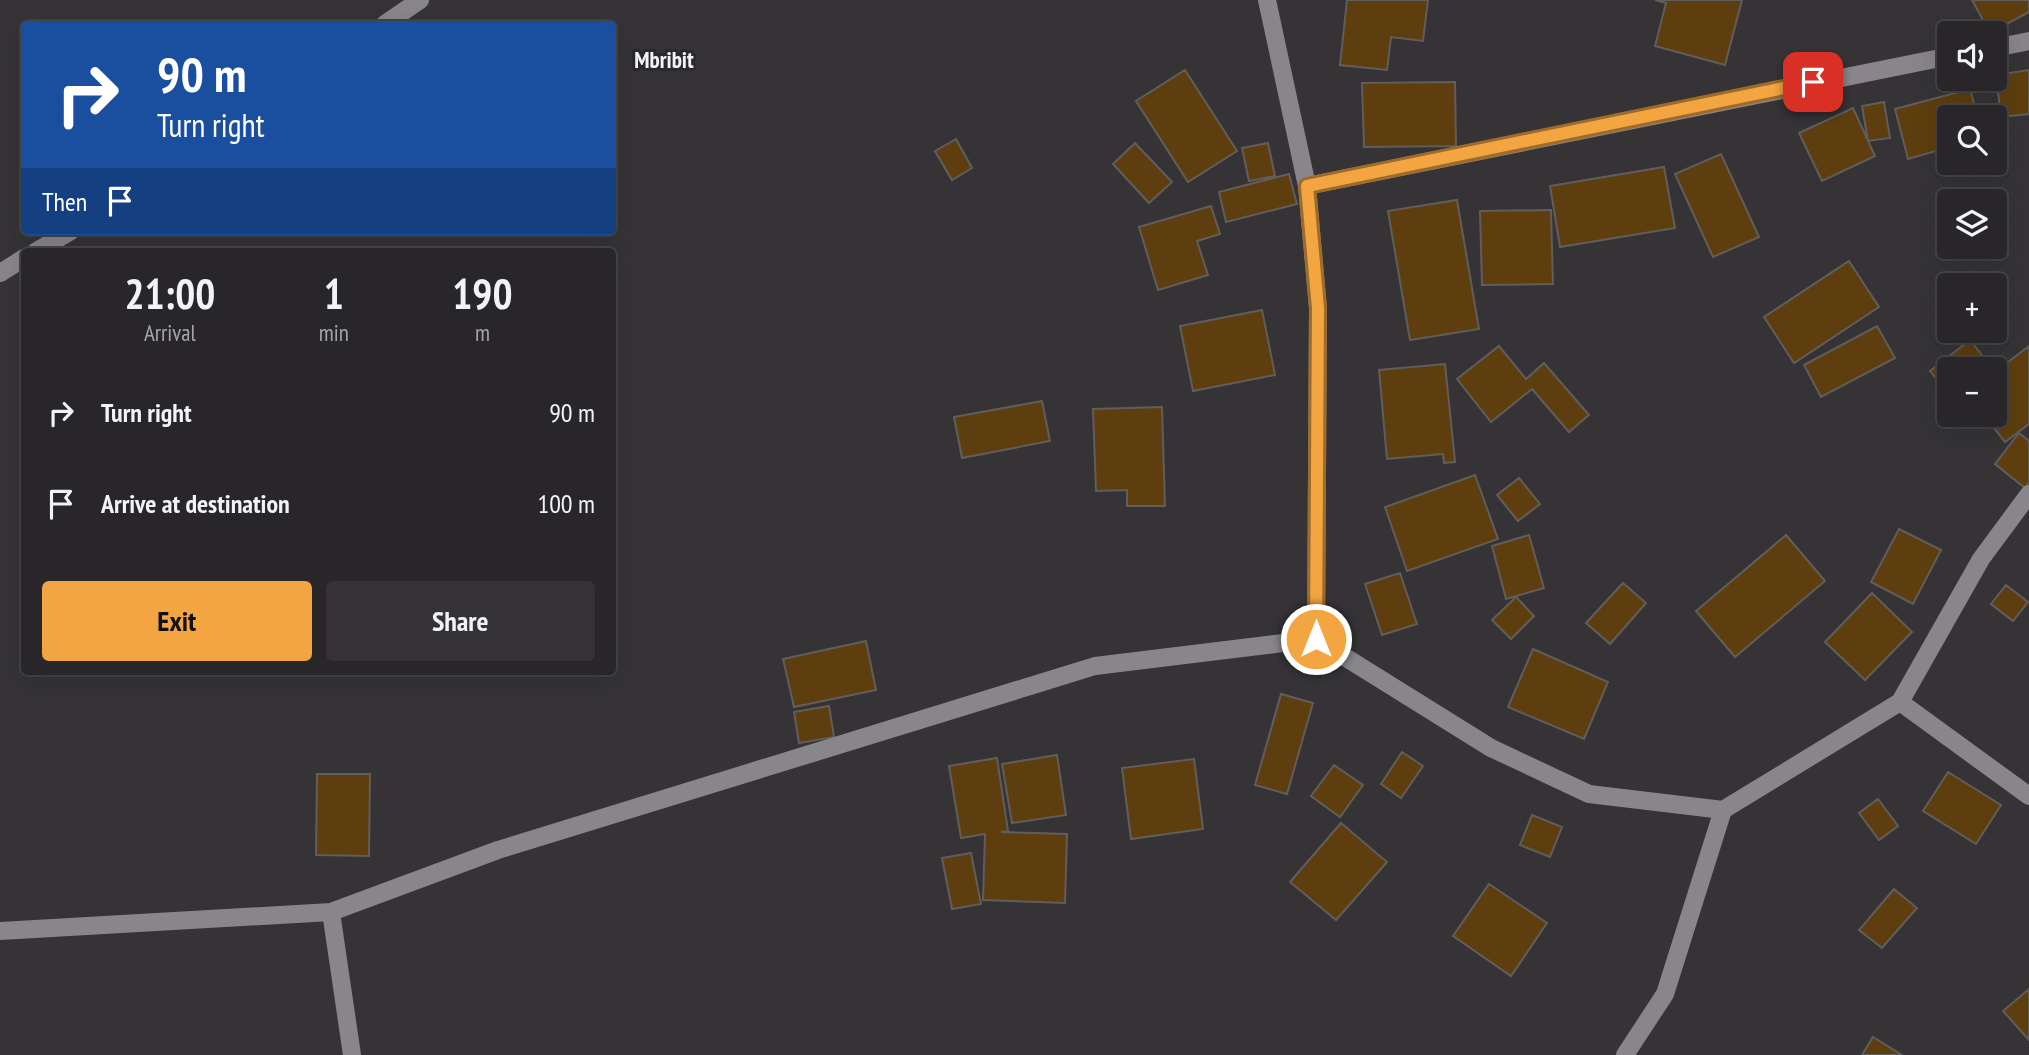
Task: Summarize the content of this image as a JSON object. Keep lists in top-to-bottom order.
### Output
{
  "districts": ["Mbribit"],
  "page": {
    "map_buttons": ["+", "−"],
    "turn": ["90 m", "Turn right"],
    "then": "Then",
    "eta": [
      "21:00",
      "Arrival",
      "1",
      "min",
      "190",
      "m"
    ],
    "list": [
      {
        "name": "Turn right",
        "value": "90 m"
      },
      {
        "name": "Arrive at destination",
        "value": "100 m"
      }
    ],
    "buttons": ["Exit", "Share"]
  }
}
